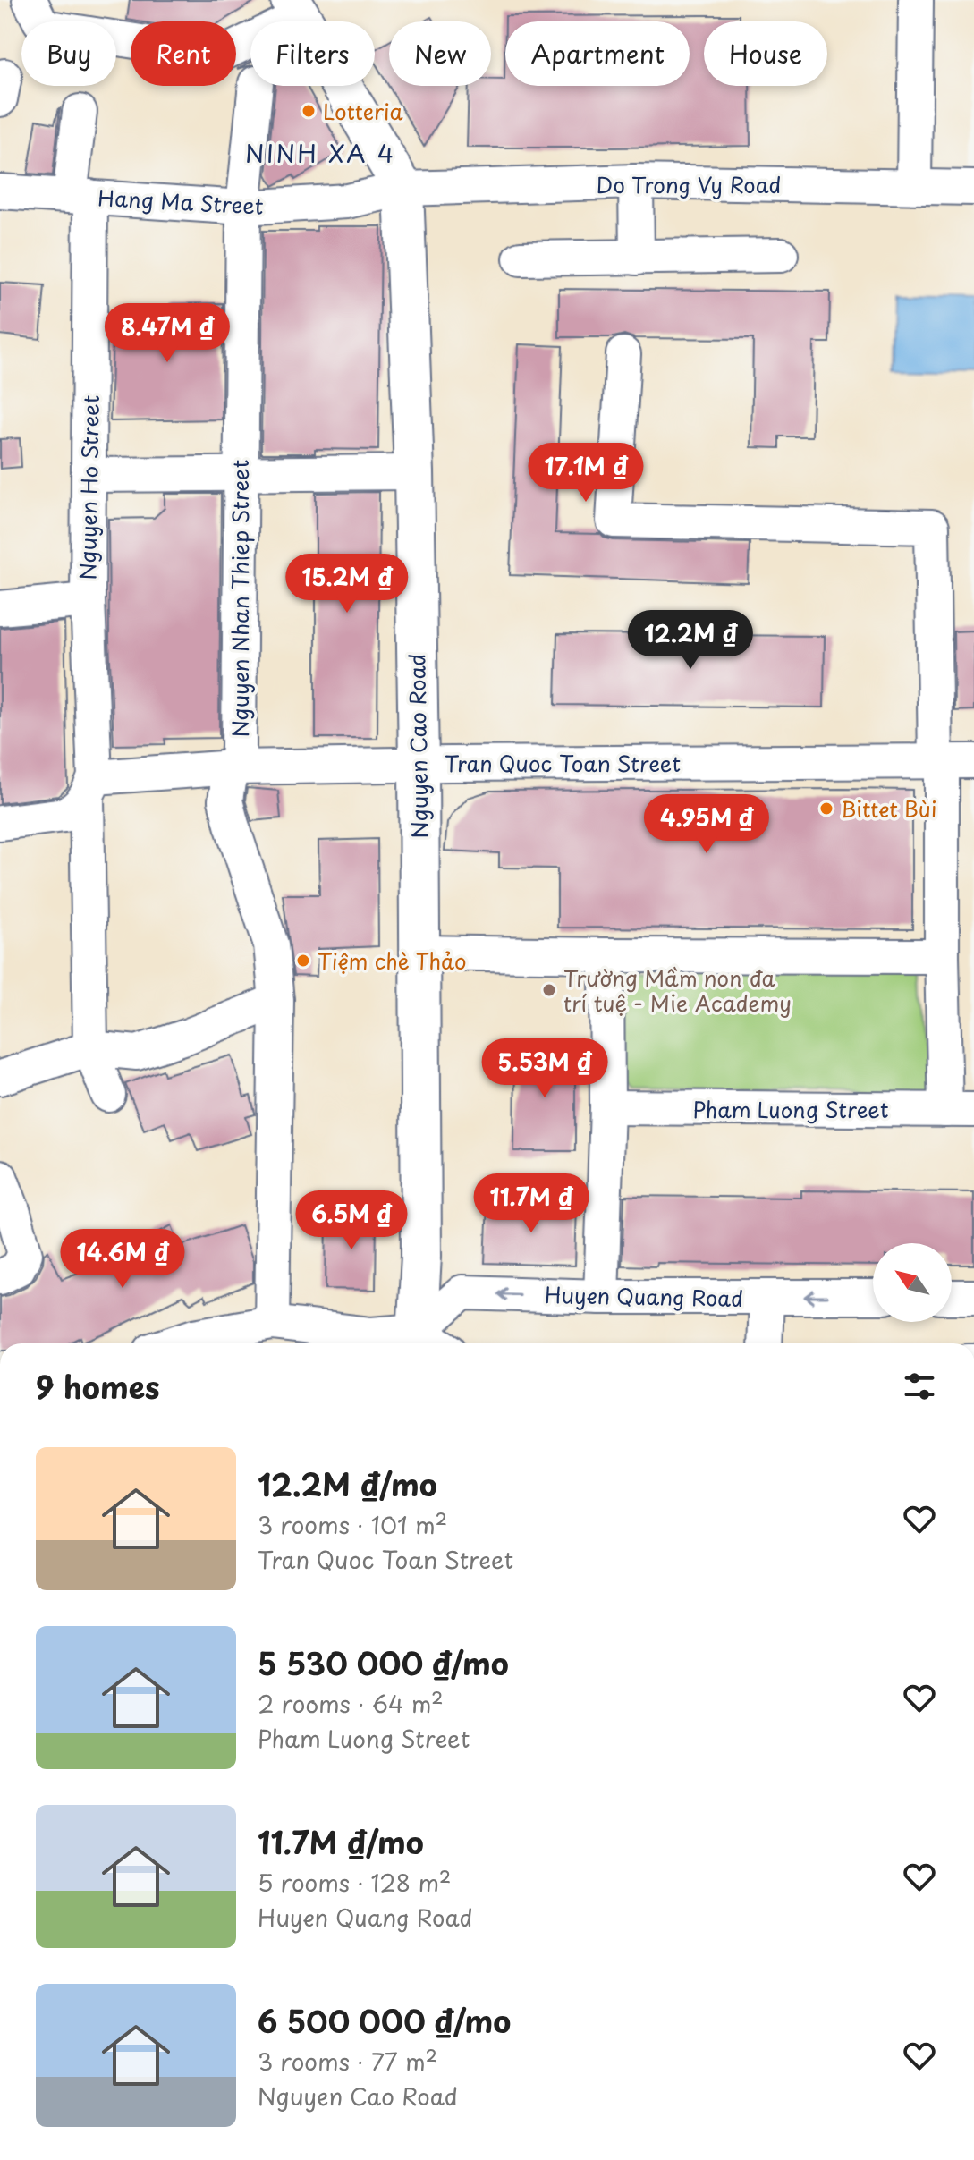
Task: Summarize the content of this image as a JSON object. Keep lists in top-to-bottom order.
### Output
{
  "streets": {
    "main road": ["Nguyen Cao Road"],
    "street": [
      "Do Trong Vy Road",
      "Hang Ma Street",
      "Nguyen Ho Street",
      "Nguyen Nhan Thiep Street",
      "Tran Quoc Toan Street",
      "Pham Luong Street",
      "Huyen Quang Road"
    ]
  },
  "crossings": [
    ["Do Trong Vy Road", "Hang Ma Street"],
    ["Do Trong Vy Road", "Nguyen Cao Road"],
    ["Hang Ma Street", "Nguyen Ho Street"],
    ["Hang Ma Street", "Nguyen Nhan Thiep Street"],
    ["Hang Ma Street", "Nguyen Cao Road"],
    ["Nguyen Ho Street", "Tran Quoc Toan Street"],
    ["Nguyen Nhan Thiep Street", "Tran Quoc Toan Street"],
    ["Nguyen Cao Road", "Tran Quoc Toan Street"]
  ],
  "one_way": ["Huyen Quang Road"],
  "districts": ["NINH XA 4"],
  "places": [
    "Lotteria",
    "Bittet Bùi",
    "Tiệm chè Thảo",
    "Trường Mầm non đa trí tuệ - Mie Academy"
  ],
  "north": "top left",
  "page": {
    "chip": [
      "Buy",
      "Rent",
      "Filters",
      "New",
      "Apartment",
      "House"
    ],
    "price": [
      "8.47M ₫",
      "17.1M ₫",
      "15.2M ₫",
      "12.2M ₫",
      "4.95M ₫",
      "5.53M ₫",
      "11.7M ₫",
      "6.5M ₫",
      "14.6M ₫"
    ],
    "heading": "9 homes",
    "list": [
      {
        "name": "12.2M ₫/mo",
        "note": "3 rooms · 101 m² · Tran Quoc Toan Street"
      },
      {
        "name": "5 530 000 ₫/mo",
        "note": "2 rooms · 64 m² · Pham Luong Street"
      },
      {
        "name": "11.7M ₫/mo",
        "note": "5 rooms · 128 m² · Huyen Quang Road"
      },
      {
        "name": "6 500 000 ₫/mo",
        "note": "3 rooms · 77 m² · Nguyen Cao Road"
      }
    ]
  }
}
